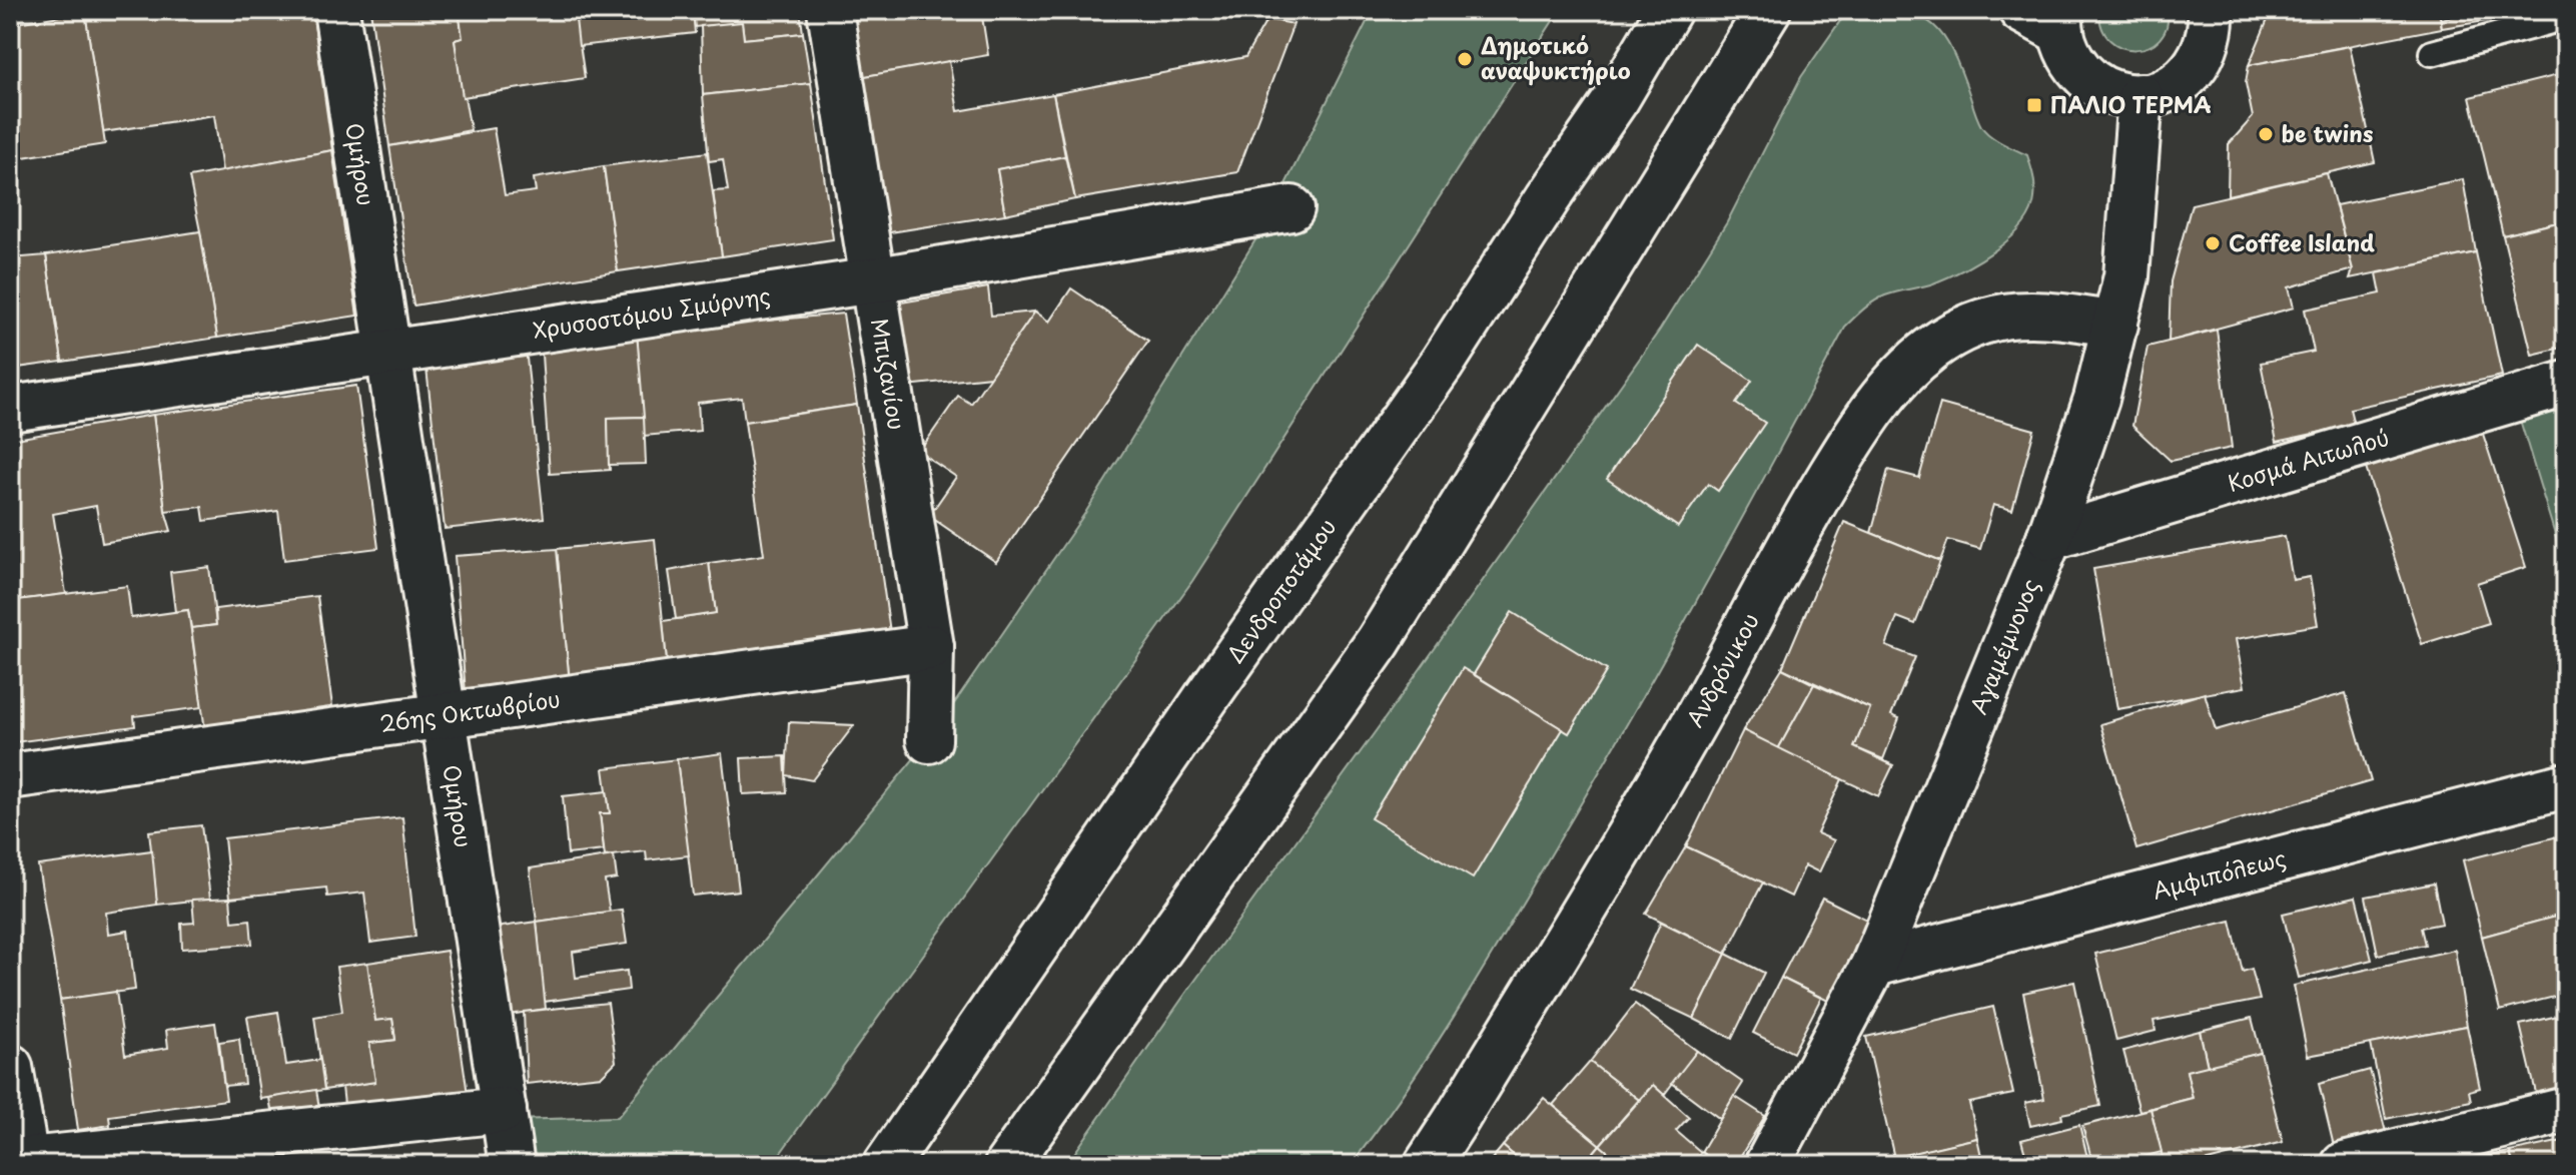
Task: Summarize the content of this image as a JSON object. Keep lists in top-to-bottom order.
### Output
{
  "streets": {
    "street": [
      "Ομήρου",
      "Χρυσοστόμου Σμύρνης",
      "Μπιζανίου",
      "Κοσμά Αιτωλού",
      "Δενδροποτάμου",
      "Αγαμέμνονος",
      "Ανδρόνικου",
      "26ης Οκτωβρίου",
      "Αμφιπόλεως"
    ]
  },
  "crossings": [
    ["Ομήρου", "Χρυσοστόμου Σμύρνης"],
    ["Ομήρου", "26ης Οκτωβρίου"],
    ["Χρυσοστόμου Σμύρνης", "Μπιζανίου"],
    ["Μπιζανίου", "26ης Οκτωβρίου"],
    ["Κοσμά Αιτωλού", "Αγαμέμνονος"],
    ["Αγαμέμνονος", "Ανδρόνικου"],
    ["Αγαμέμνονος", "Αμφιπόλεως"]
  ],
  "places": {
    "other": ["Δημοτικό αναψυκτήριο", "be twins", "Coffee Island"],
    "transit": ["ΠΑΛΙΟ ΤΕΡΜΑ"]
  }
}
